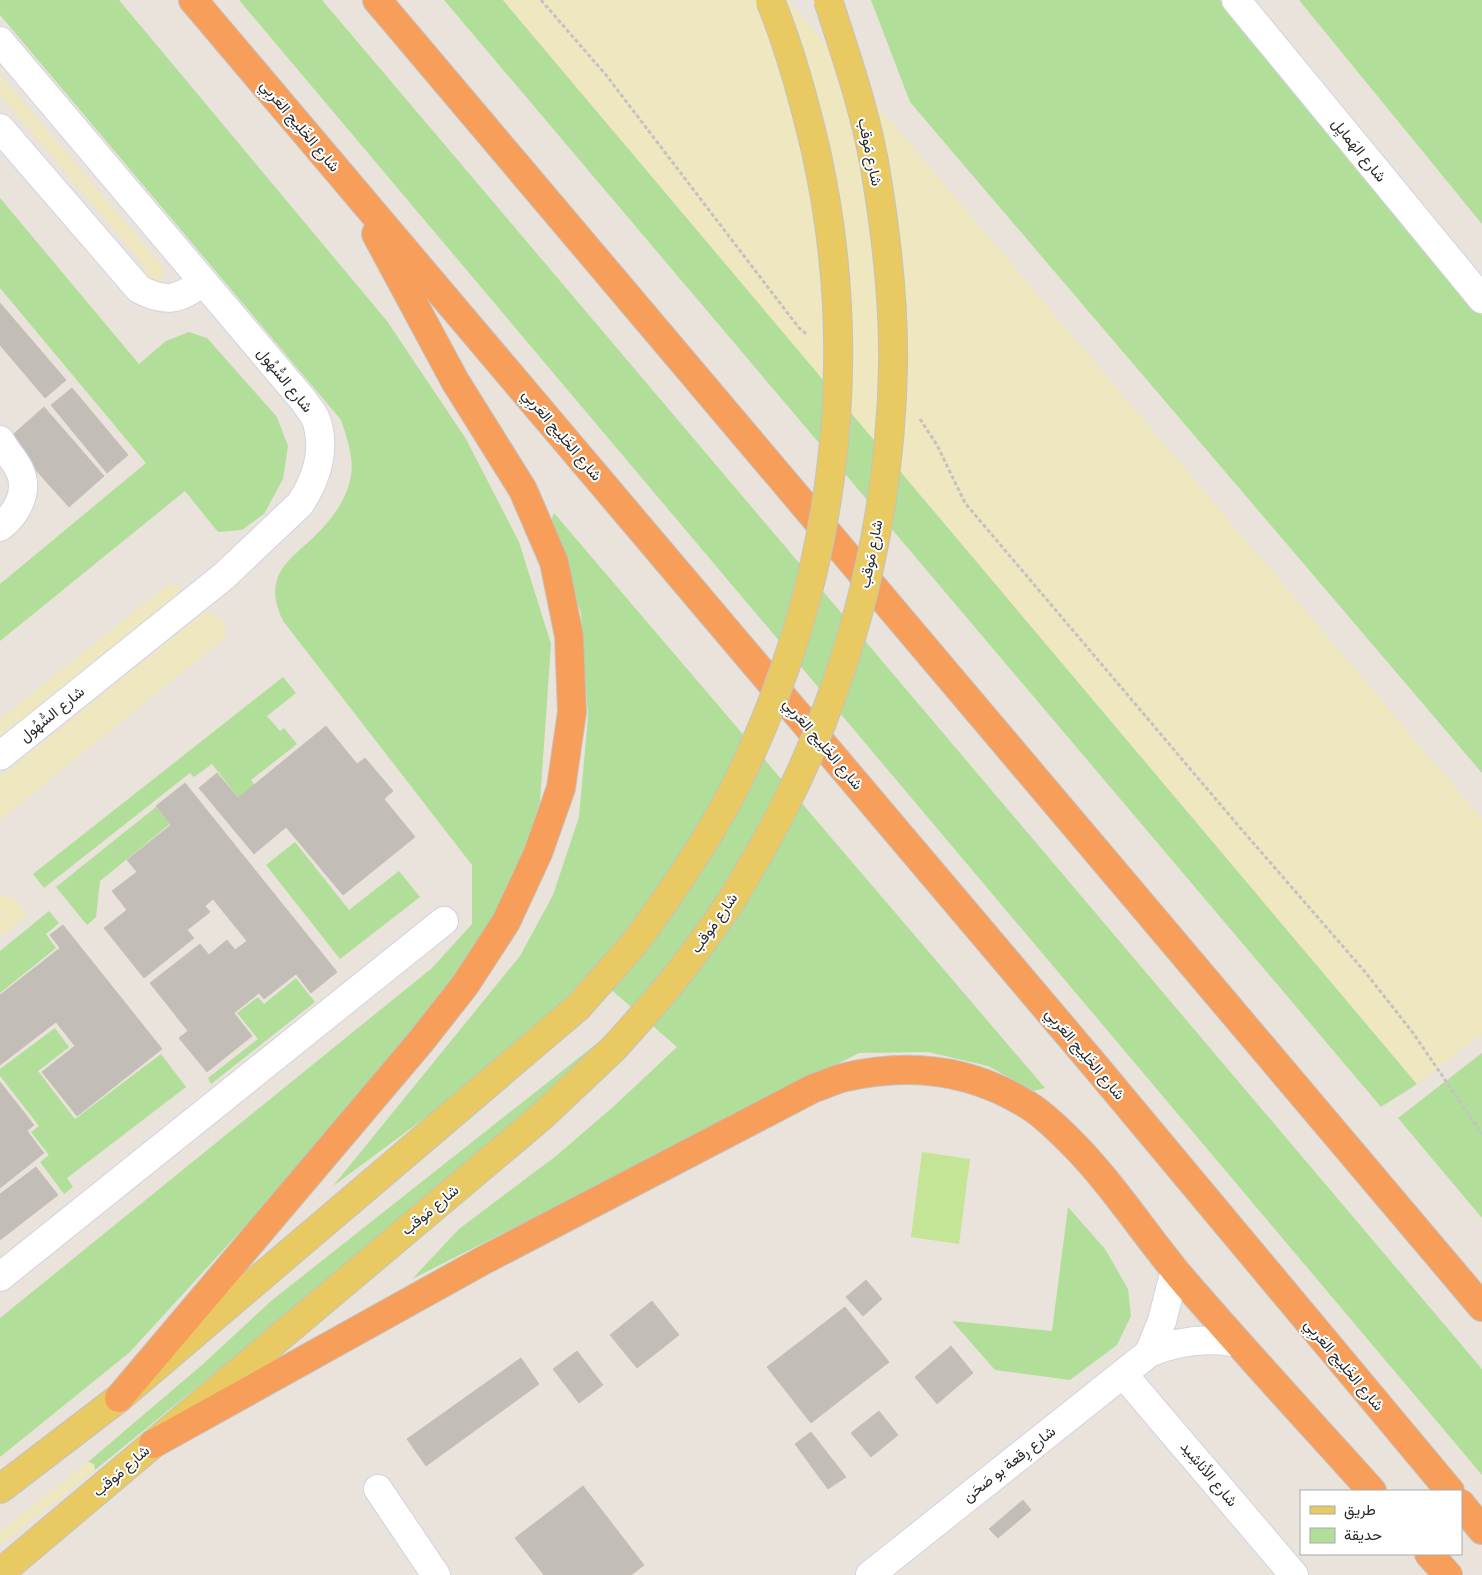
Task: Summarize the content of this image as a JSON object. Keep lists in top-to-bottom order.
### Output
{
  "streets": {
    "highway": ["شارع الخَلِيج العَربِي"],
    "main road": ["شارع مَوقب"],
    "street": [
      "شارع الهَمايِل",
      "شارع السُّهُول",
      "شارع رِقعة بو صَحَن",
      "شارع الأناشِيد"
    ]
  },
  "crossings": [
    ["شارع رِقعة بو صَحَن", "شارع الأناشِيد"]
  ],
  "legend": ["طريق", "حديقة"]
}
